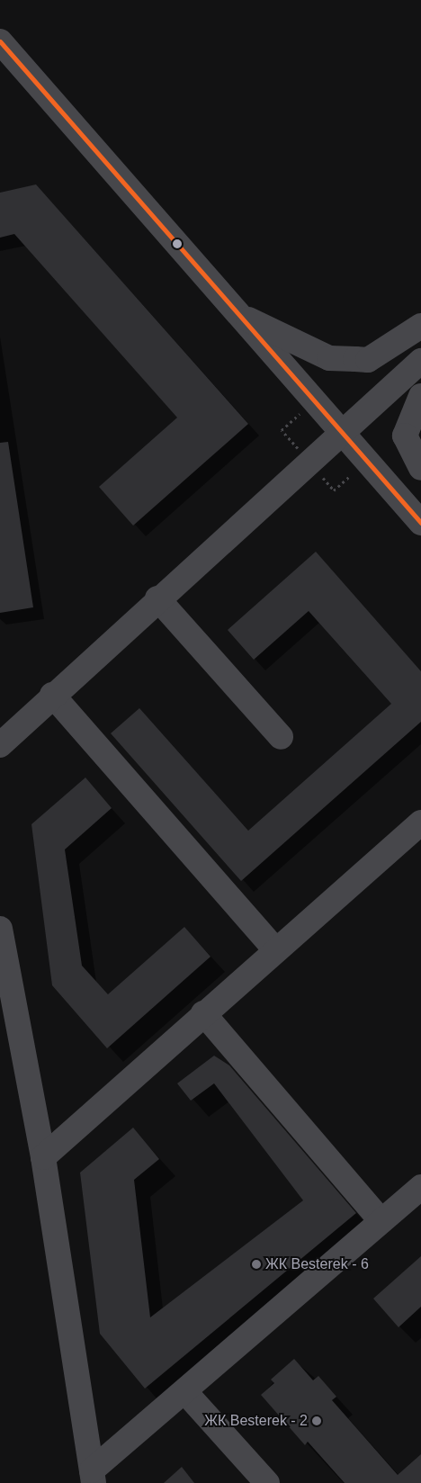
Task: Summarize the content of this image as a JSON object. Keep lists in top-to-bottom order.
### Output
{
  "places": ["ЖК Besterek - 6", "ЖК Besterek - 2"]
}
